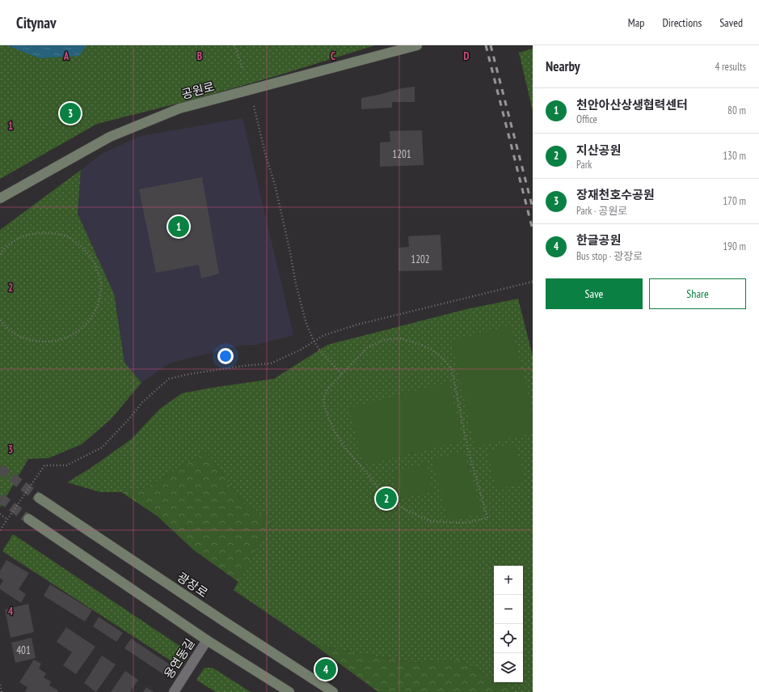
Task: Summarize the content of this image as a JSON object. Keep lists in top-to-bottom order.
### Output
{
  "streets": {
    "main road": ["공원로", "광장로"],
    "street": ["용연동길"]
  },
  "house_numbers": ["1201", "1202", "401"],
  "page": {
    "header": "Citynav",
    "nav": ["Map", "Directions", "Saved"],
    "heading": ["Nearby", "4 results"],
    "list": [
      {
        "mark": "1",
        "name": "천안아산상생협력센터",
        "note": "Office",
        "value": "80 m"
      },
      {
        "mark": "2",
        "name": "지산공원",
        "note": "Park",
        "value": "130 m"
      },
      {
        "mark": "3",
        "name": "장재천호수공원",
        "note": "Park · 공원로",
        "value": "170 m"
      },
      {
        "mark": "4",
        "name": "한글공원",
        "note": "Bus stop · 광장로",
        "value": "190 m"
      }
    ],
    "pins": [
      "3",
      "1",
      "2",
      "4"
    ],
    "buttons": ["Save", "Share"],
    "map_buttons": ["+", "−"]
  },
  "grid": {
    "columns": [
      "A",
      "B",
      "C",
      "D"
    ],
    "rows": [
      "1",
      "2",
      "3",
      "4"
    ]
  }
}
